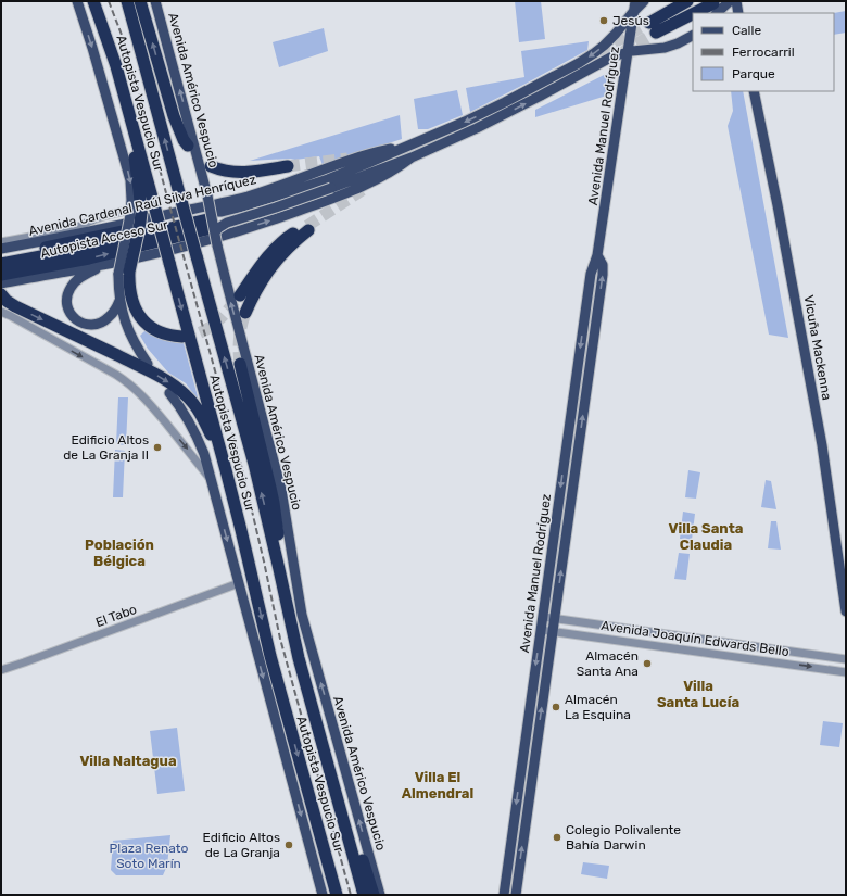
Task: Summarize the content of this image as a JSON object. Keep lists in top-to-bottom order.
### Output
{
  "streets": {
    "highway": ["Autopista Vespucio Sur", "Autopista Acceso Sur"],
    "main road": [
      "Avenida Américo Vespucio",
      "Avenida Manuel Rodríguez",
      "Avenida Cardenal Raúl Silva Henríquez",
      "Vicuña Mackenna"
    ],
    "street": ["El Tabo", "Avenida Joaquín Edwards Bello"]
  },
  "crossings": [
    ["Avenida Américo Vespucio", "Avenida Cardenal Raúl Silva Henríquez"],
    ["Avenida Américo Vespucio", "Autopista Acceso Sur"],
    ["Avenida Manuel Rodríguez", "Avenida Cardenal Raúl Silva Henríquez"],
    ["Avenida Manuel Rodríguez", "Avenida Joaquín Edwards Bello"],
    ["Avenida Cardenal Raúl Silva Henríquez", "Autopista Acceso Sur"]
  ],
  "districts": [
    "Villa Santa Claudia",
    "Población Bélgica",
    "Villa Santa Lucía",
    "Villa Naltagua",
    "Villa El Almendral"
  ],
  "parks": ["Plaza Renato Soto Marín"],
  "places": [
    "Jesús",
    "Edificio Altos de La Granja II",
    "Almacén Santa Ana",
    "Almacén La Esquina",
    "Colegio Polivalente Bahía Darwin",
    "Edificio Altos de La Granja"
  ],
  "legend": ["Calle", "Ferrocarril", "Parque"]
}
